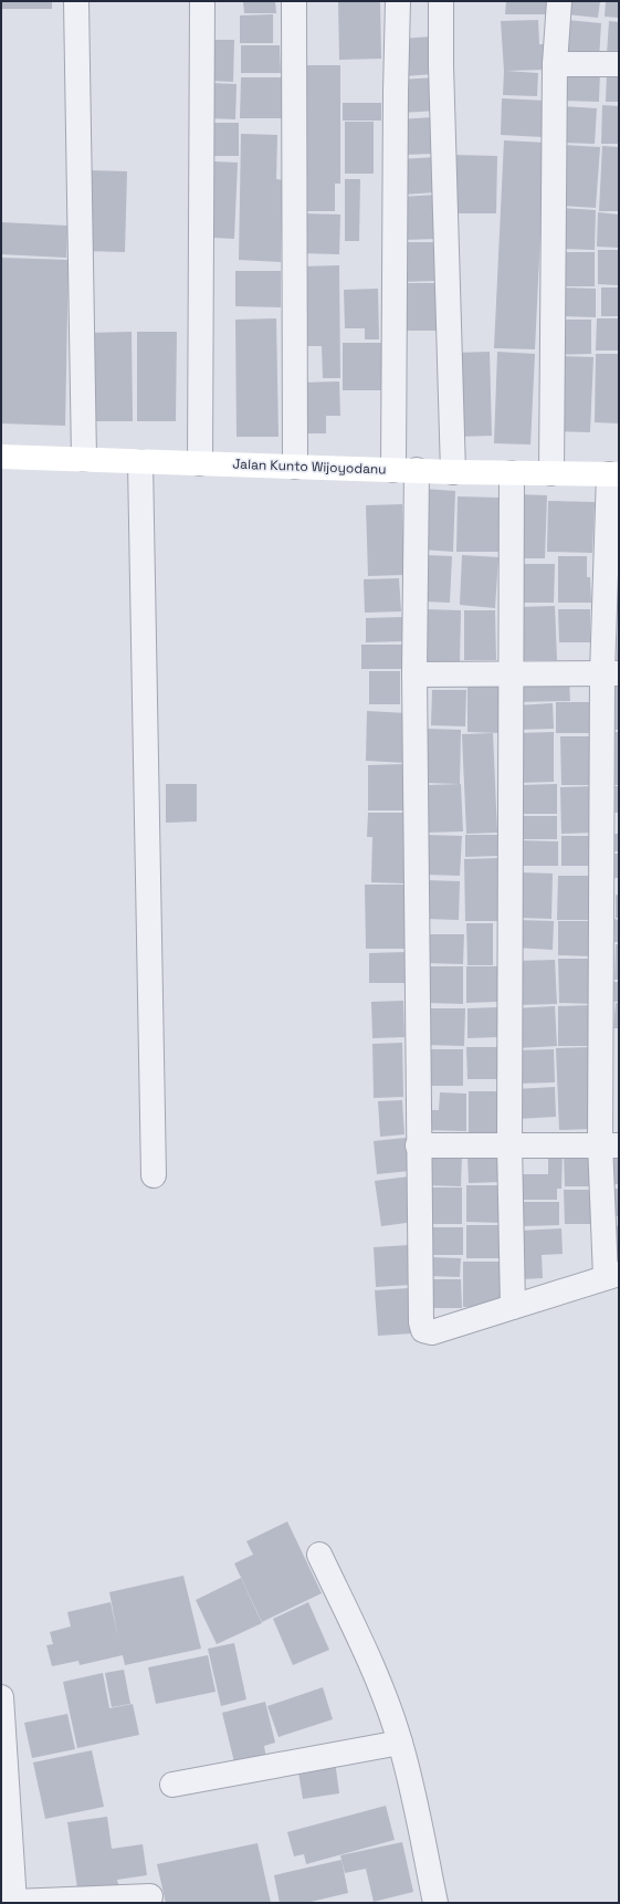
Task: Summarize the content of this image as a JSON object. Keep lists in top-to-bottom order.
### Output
{
  "streets": {
    "street": ["Jalan Kunto Wijoyodanu"]
  }
}
